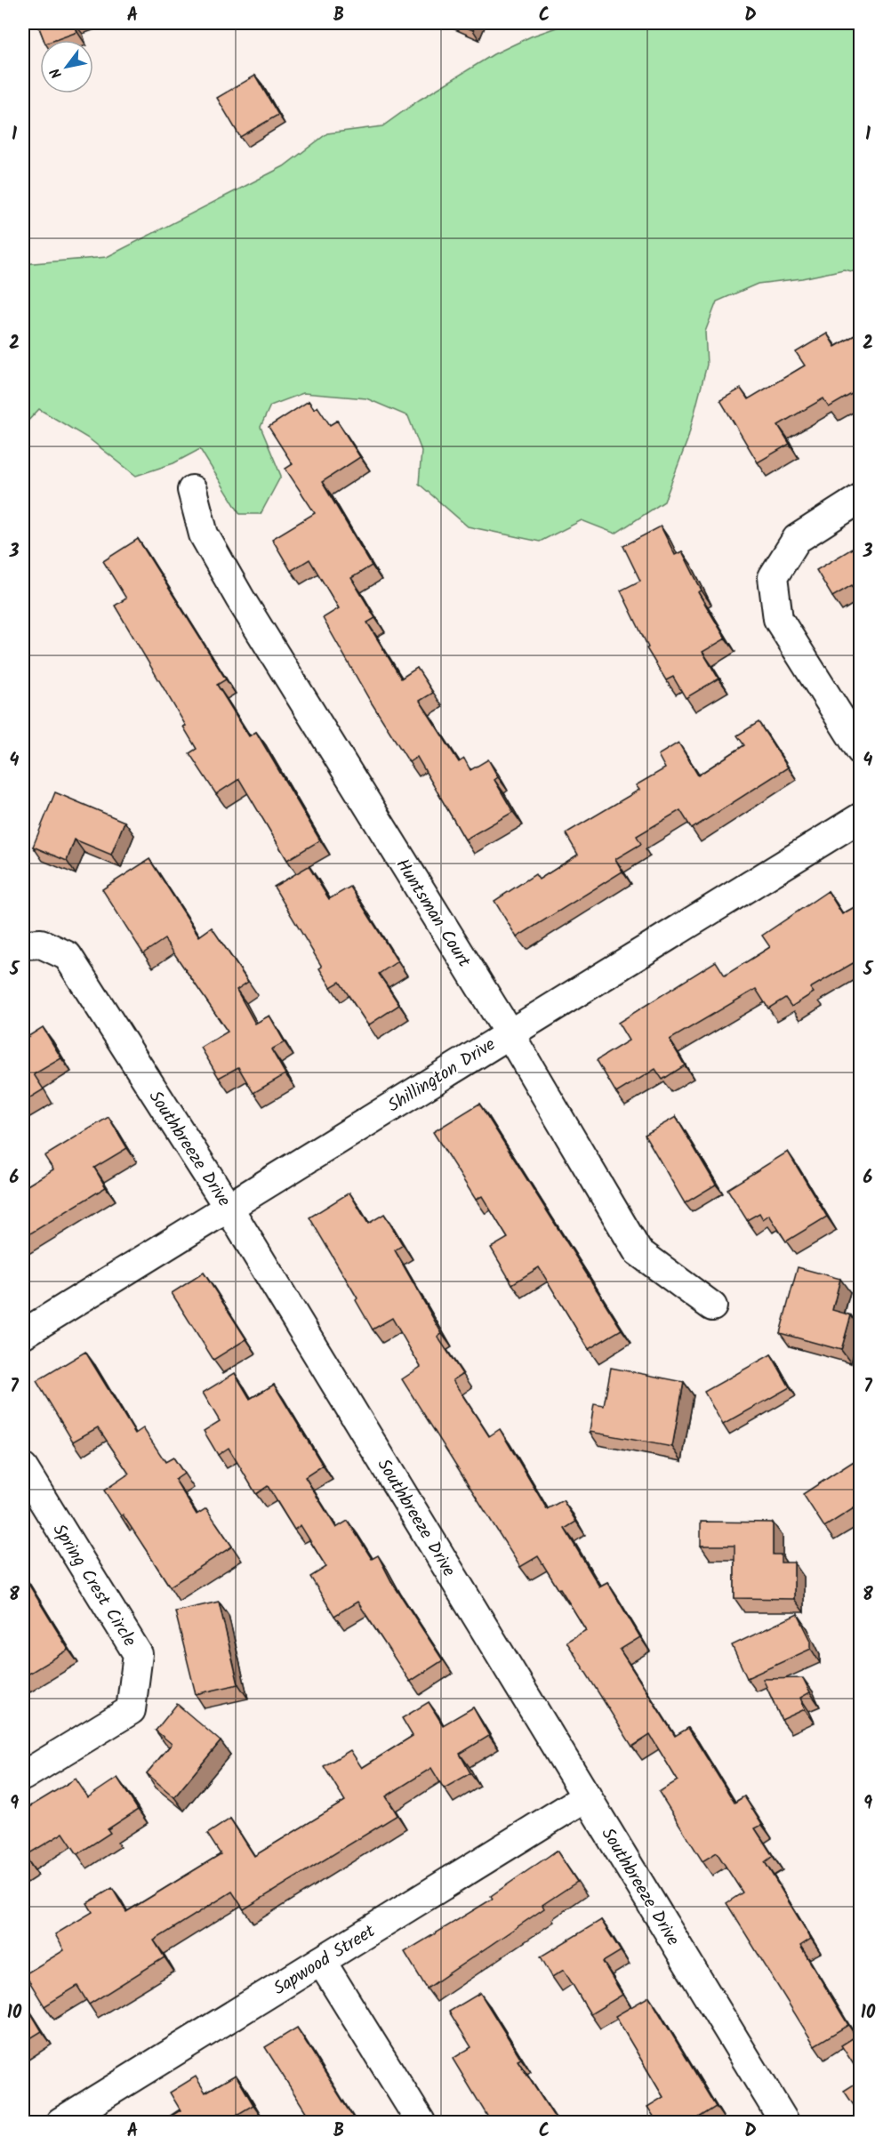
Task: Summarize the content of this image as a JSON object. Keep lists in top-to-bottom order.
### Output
{
  "streets": {
    "street": [
      "Huntsman Court",
      "Shillington Drive",
      "Southbreeze Drive",
      "Spring Crest Circle",
      "Sapwood Street"
    ]
  },
  "crossings": [
    ["Huntsman Court", "Shillington Drive"],
    ["Shillington Drive", "Southbreeze Drive"],
    ["Southbreeze Drive", "Sapwood Street"]
  ],
  "north": "bottom left",
  "grid": {
    "columns": [
      "A",
      "B",
      "C",
      "D"
    ],
    "rows": [
      "1",
      "2",
      "3",
      "4",
      "5",
      "6",
      "7",
      "8",
      "9",
      "10"
    ]
  }
}
